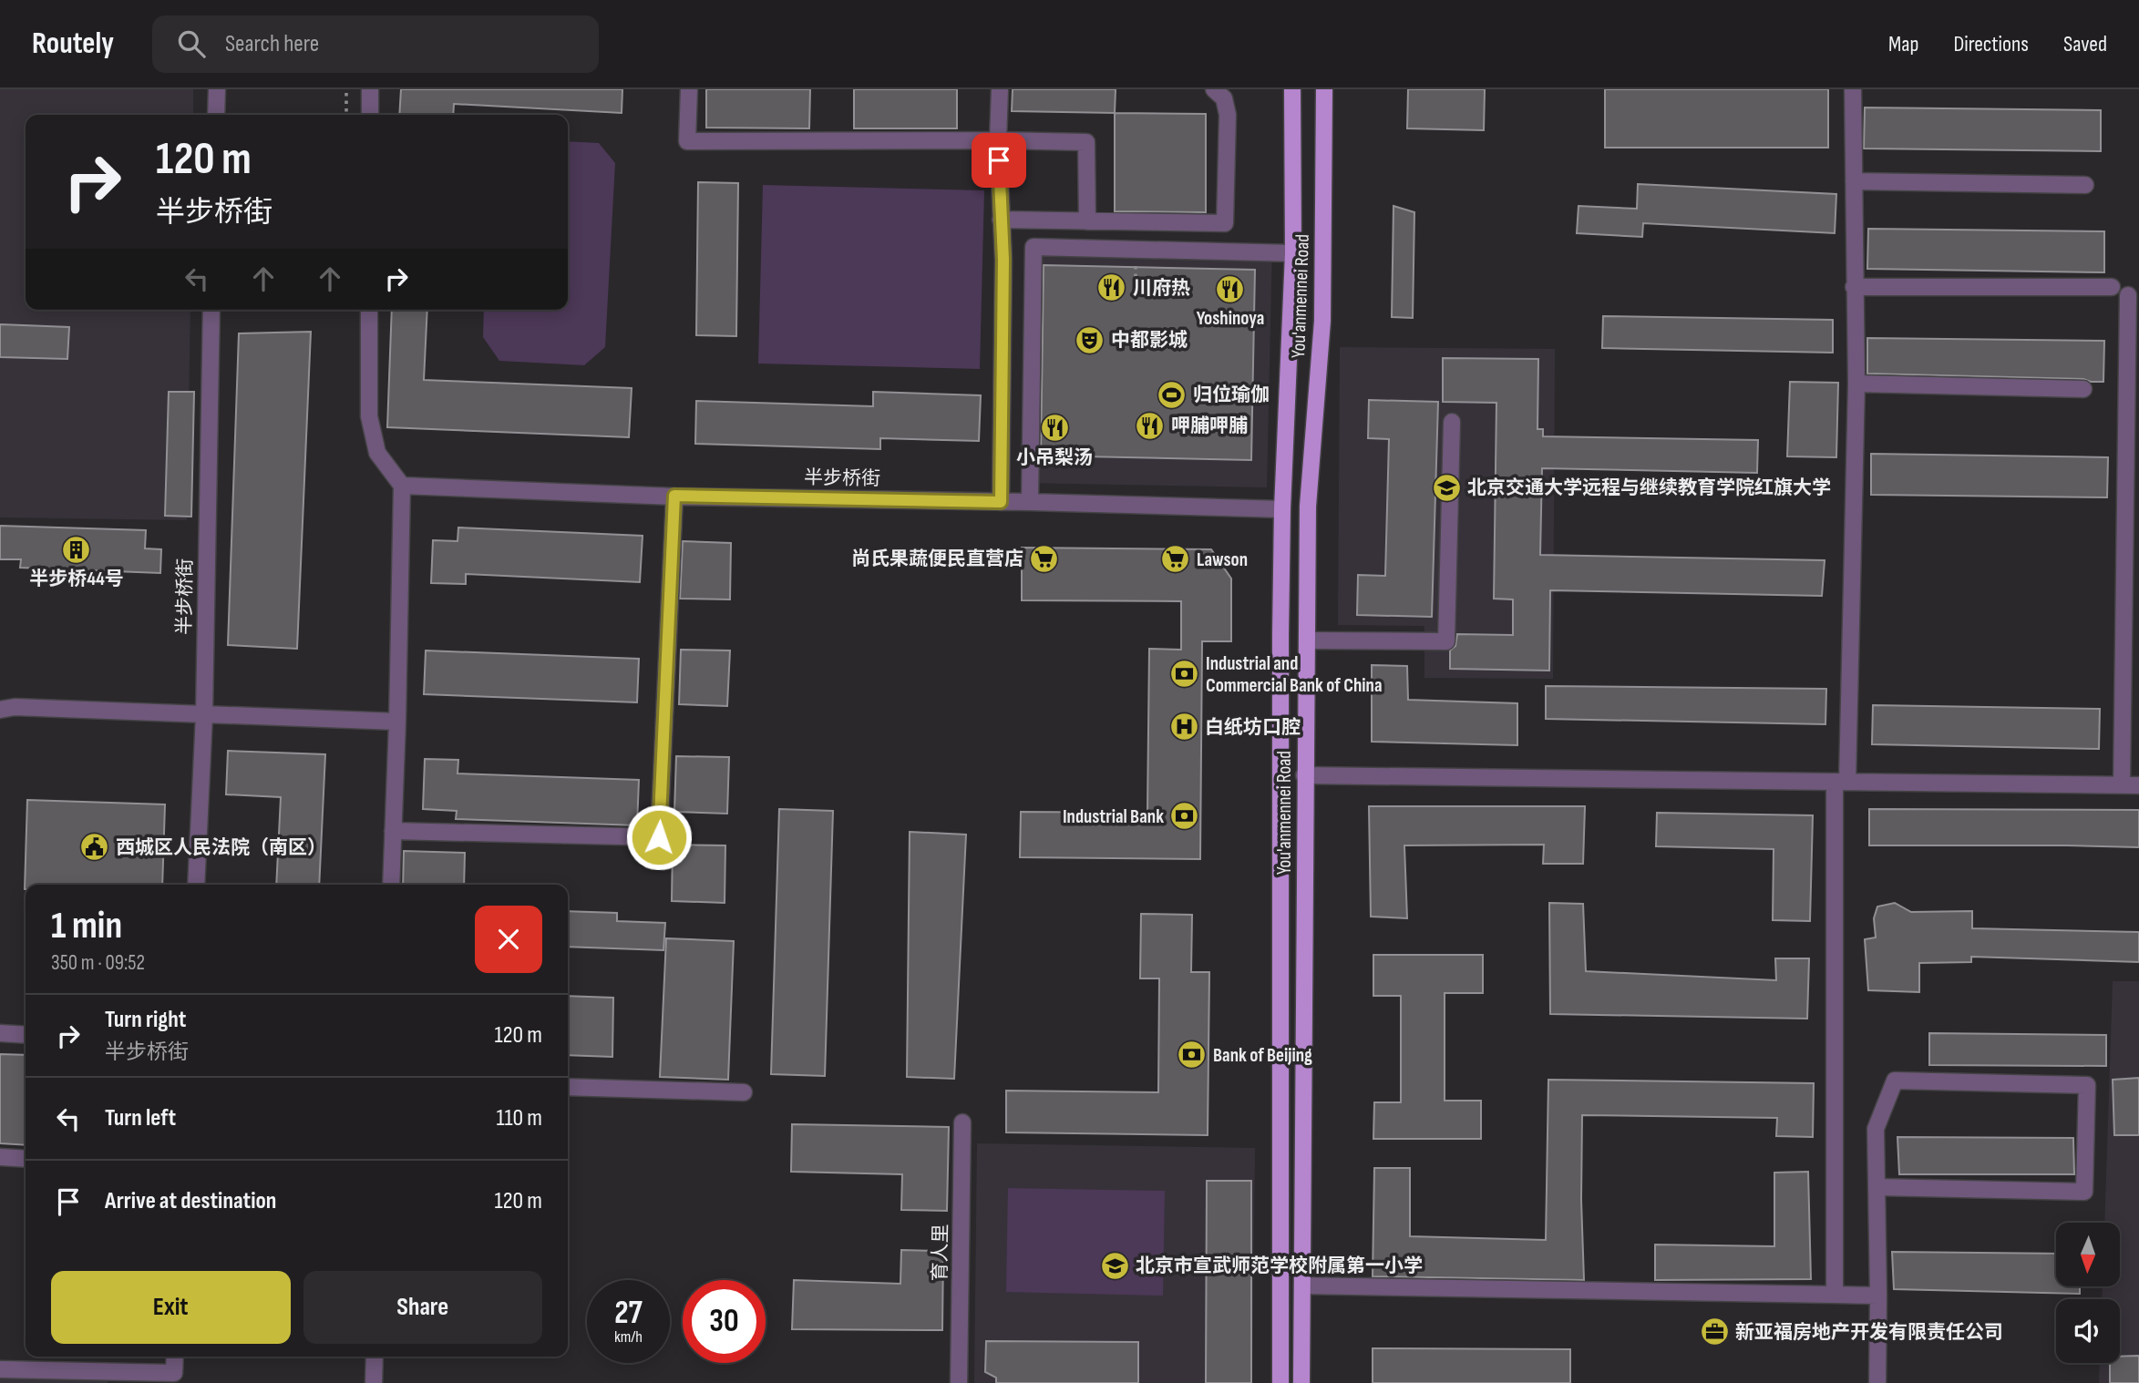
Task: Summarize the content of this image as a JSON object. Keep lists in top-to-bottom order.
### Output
{
  "streets": {
    "main road": ["You'anmennei Road"],
    "street": ["半步桥街", "育人里"]
  },
  "crossings": [
    ["You'anmennei Road", "半步桥街"]
  ],
  "places": {
    "restaurant": [
      "川府热",
      "Yoshinoya",
      "呷脯呷脯",
      "小吊梨汤"
    ],
    "theatre": ["中都影城"],
    "sports": ["归位瑜伽"],
    "school or university": ["北京交通大学远程与继续教育学院红旗大学", "北京市宣武师范学校附属第一小学"],
    "building": ["半步桥44号"],
    "supermarket": ["尚氏果蔬便民直营店", "Lawson"],
    "bank": ["Industrial and Commercial Bank of China", "Industrial Bank", "Bank of Beijing"],
    "hospital": ["白纸坊口腔"],
    "public building": ["西城区人民法院（南区）"],
    "office": ["新亚福房地产开发有限责任公司"]
  },
  "north": "bottom",
  "page": {
    "header": "Routely",
    "search": "Search here",
    "nav": ["Map", "Directions", "Saved"],
    "turn": ["120 m", "半步桥街"],
    "heading": ["1 min", "350 m · 09:52"],
    "list": [
      {
        "name": "Turn right",
        "note": "半步桥街",
        "value": "120 m"
      },
      {
        "name": "Turn left",
        "value": "110 m"
      },
      {
        "name": "Arrive at destination",
        "value": "120 m"
      }
    ],
    "buttons": ["Exit", "Share"],
    "speed": "27 km/h",
    "limit": "30"
  }
}
